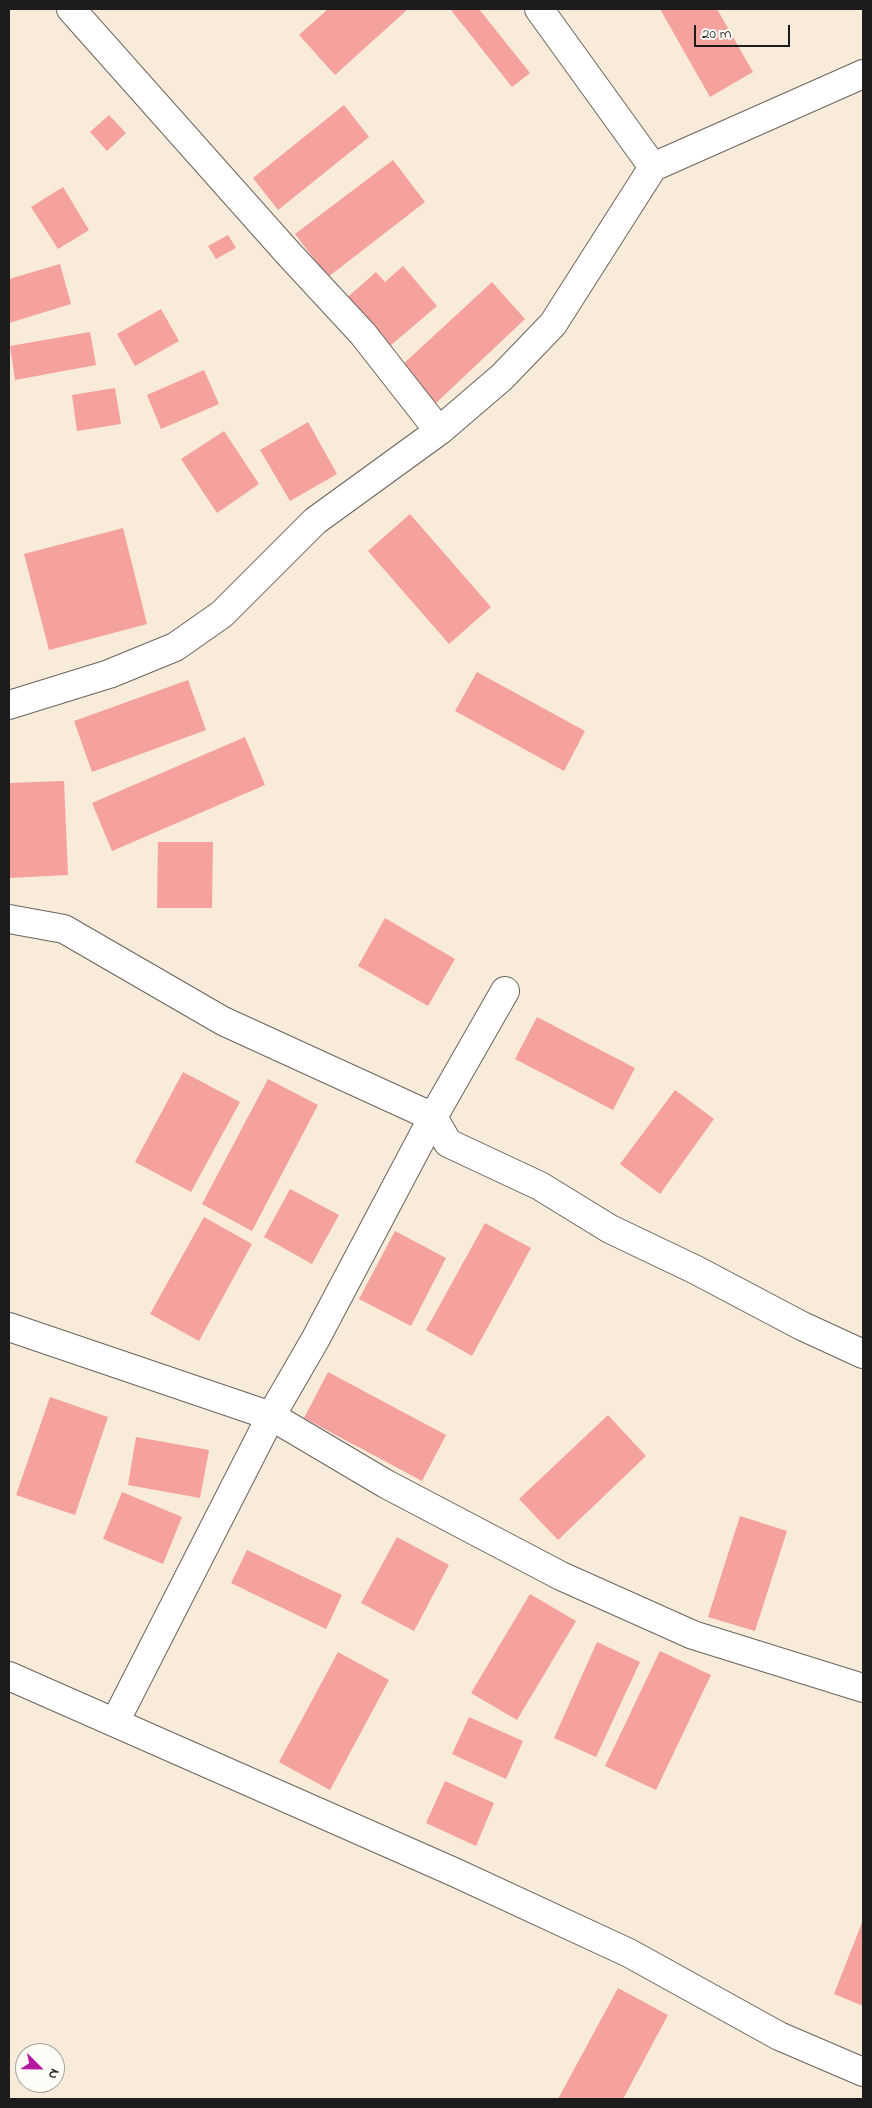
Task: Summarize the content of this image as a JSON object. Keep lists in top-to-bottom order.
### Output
{
  "scale_bar": "20 m",
  "north": "bottom right"
}
